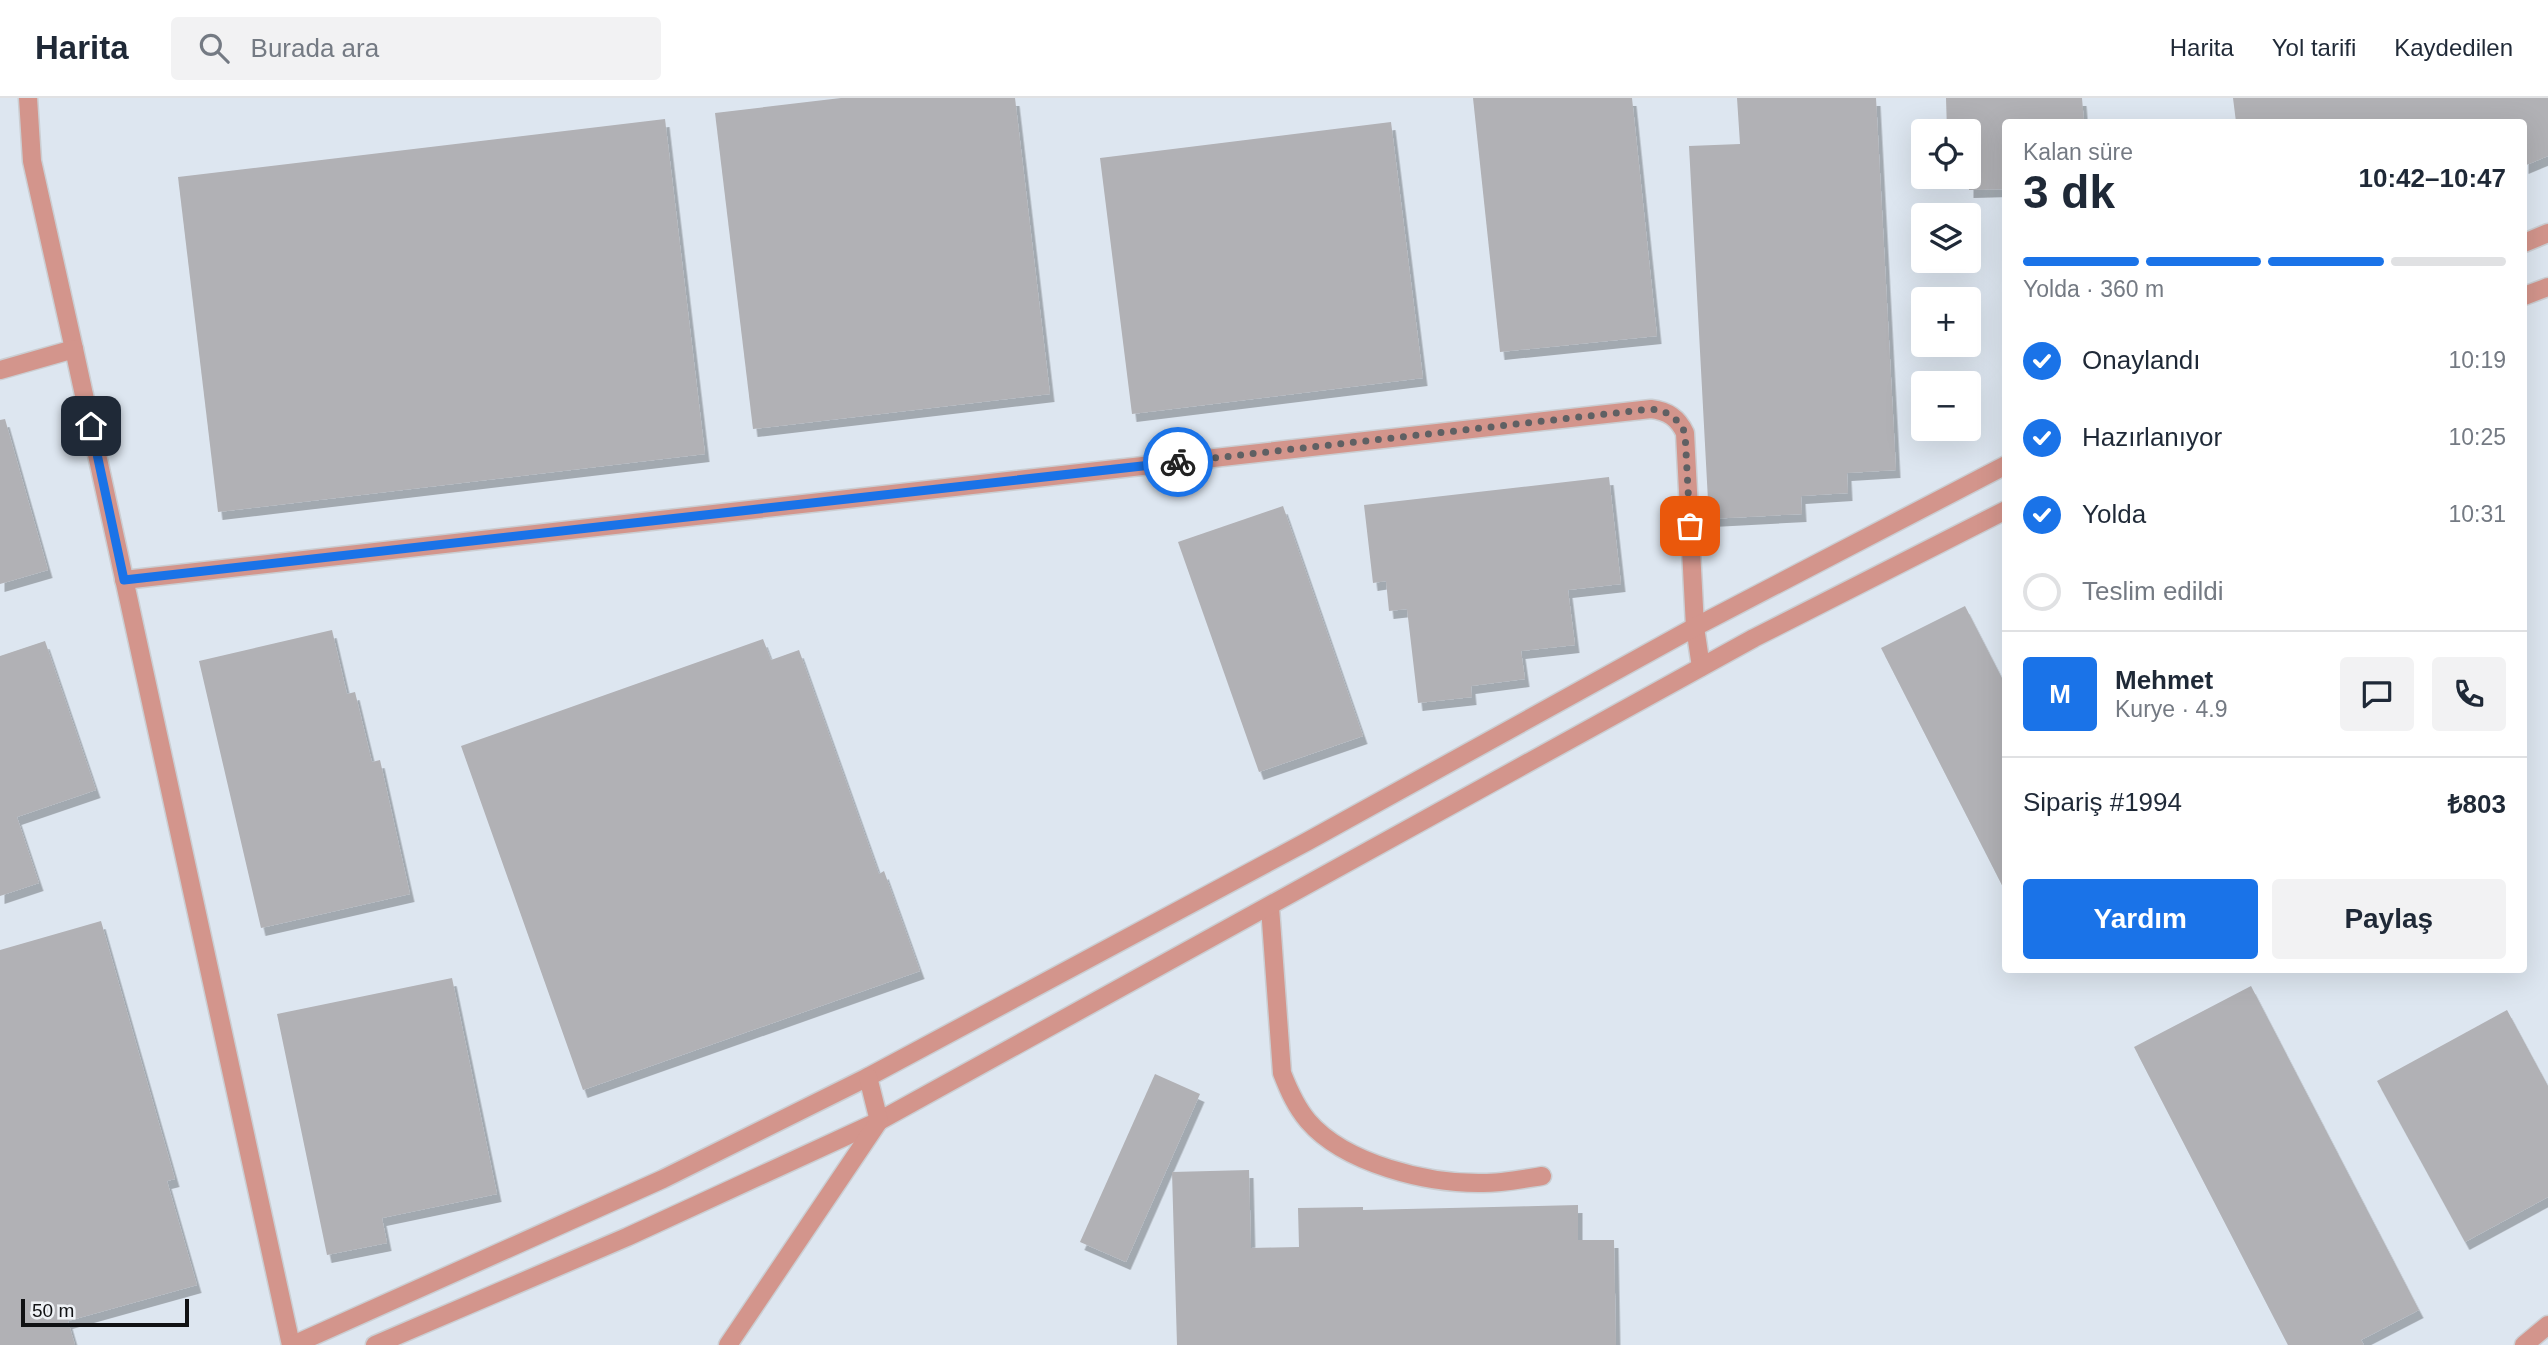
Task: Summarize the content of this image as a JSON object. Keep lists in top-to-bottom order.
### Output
{
  "scale_bar": "50 m",
  "page": {
    "header": "Harita",
    "search": "Burada ara",
    "nav": ["Harita", "Yol tarifi", "Kaydedilen"],
    "map_buttons": ["+", "−"],
    "heading": ["3 dk", "Kalan süre", "10:42–10:47"],
    "panel": [
      "Mehmet",
      "Kurye · 4.9",
      "Sipariş #1994",
      "₺803"
    ],
    "bar": "Yolda · 360 m",
    "list": [
      ["Onaylandı", "10:19"],
      ["Hazırlanıyor", "10:25"],
      ["Yolda", "10:31"],
      "Teslim edildi"
    ],
    "round": "M",
    "buttons": ["Yardım", "Paylaş"],
    "scale": "50 m"
  }
}
